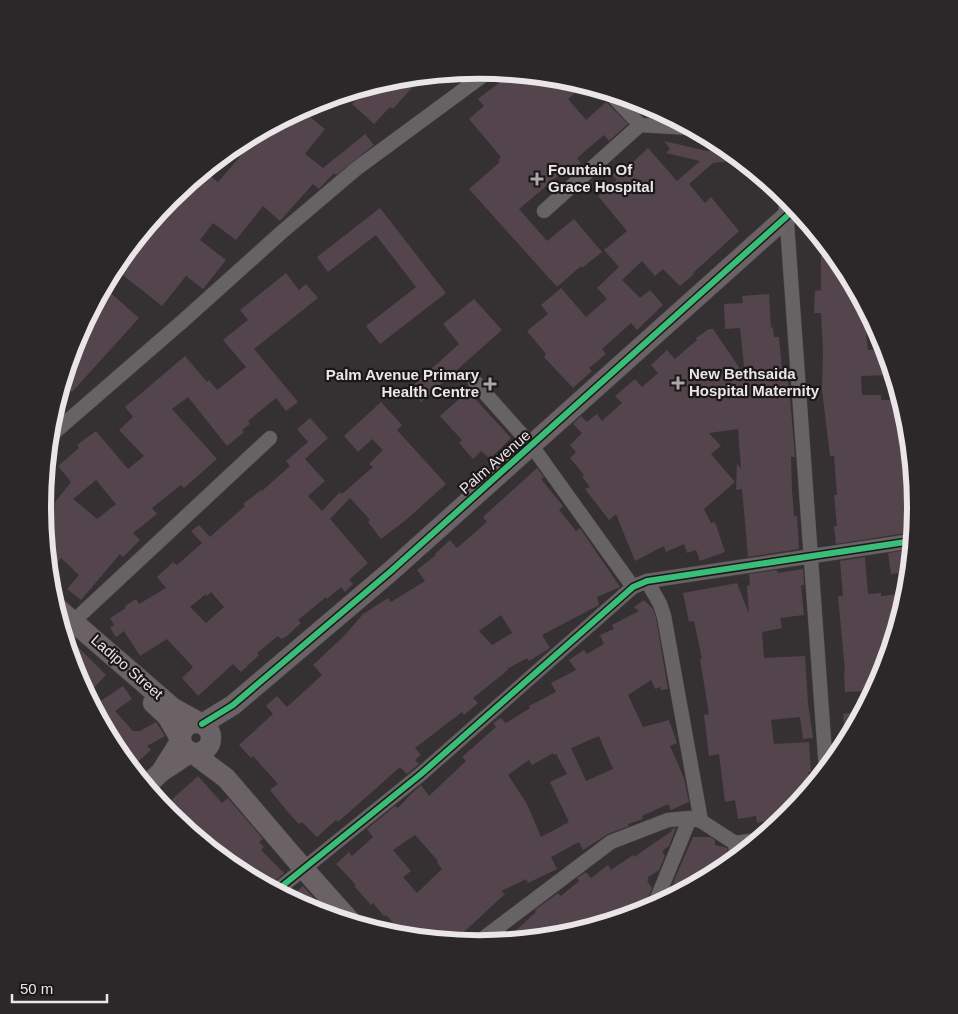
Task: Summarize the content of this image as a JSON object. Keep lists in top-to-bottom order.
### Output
{
  "streets": {
    "street": ["Palm Avenue", "Ladipo Street"]
  },
  "crossings": [
    ["Palm Avenue", "Ladipo Street"]
  ],
  "places": {
    "health": ["Fountain Of Grace Hospital", "New Bethsaida Hospital Maternity", "Palm Avenue Primary Health Centre"]
  },
  "scale_bar": "50 m"
}
